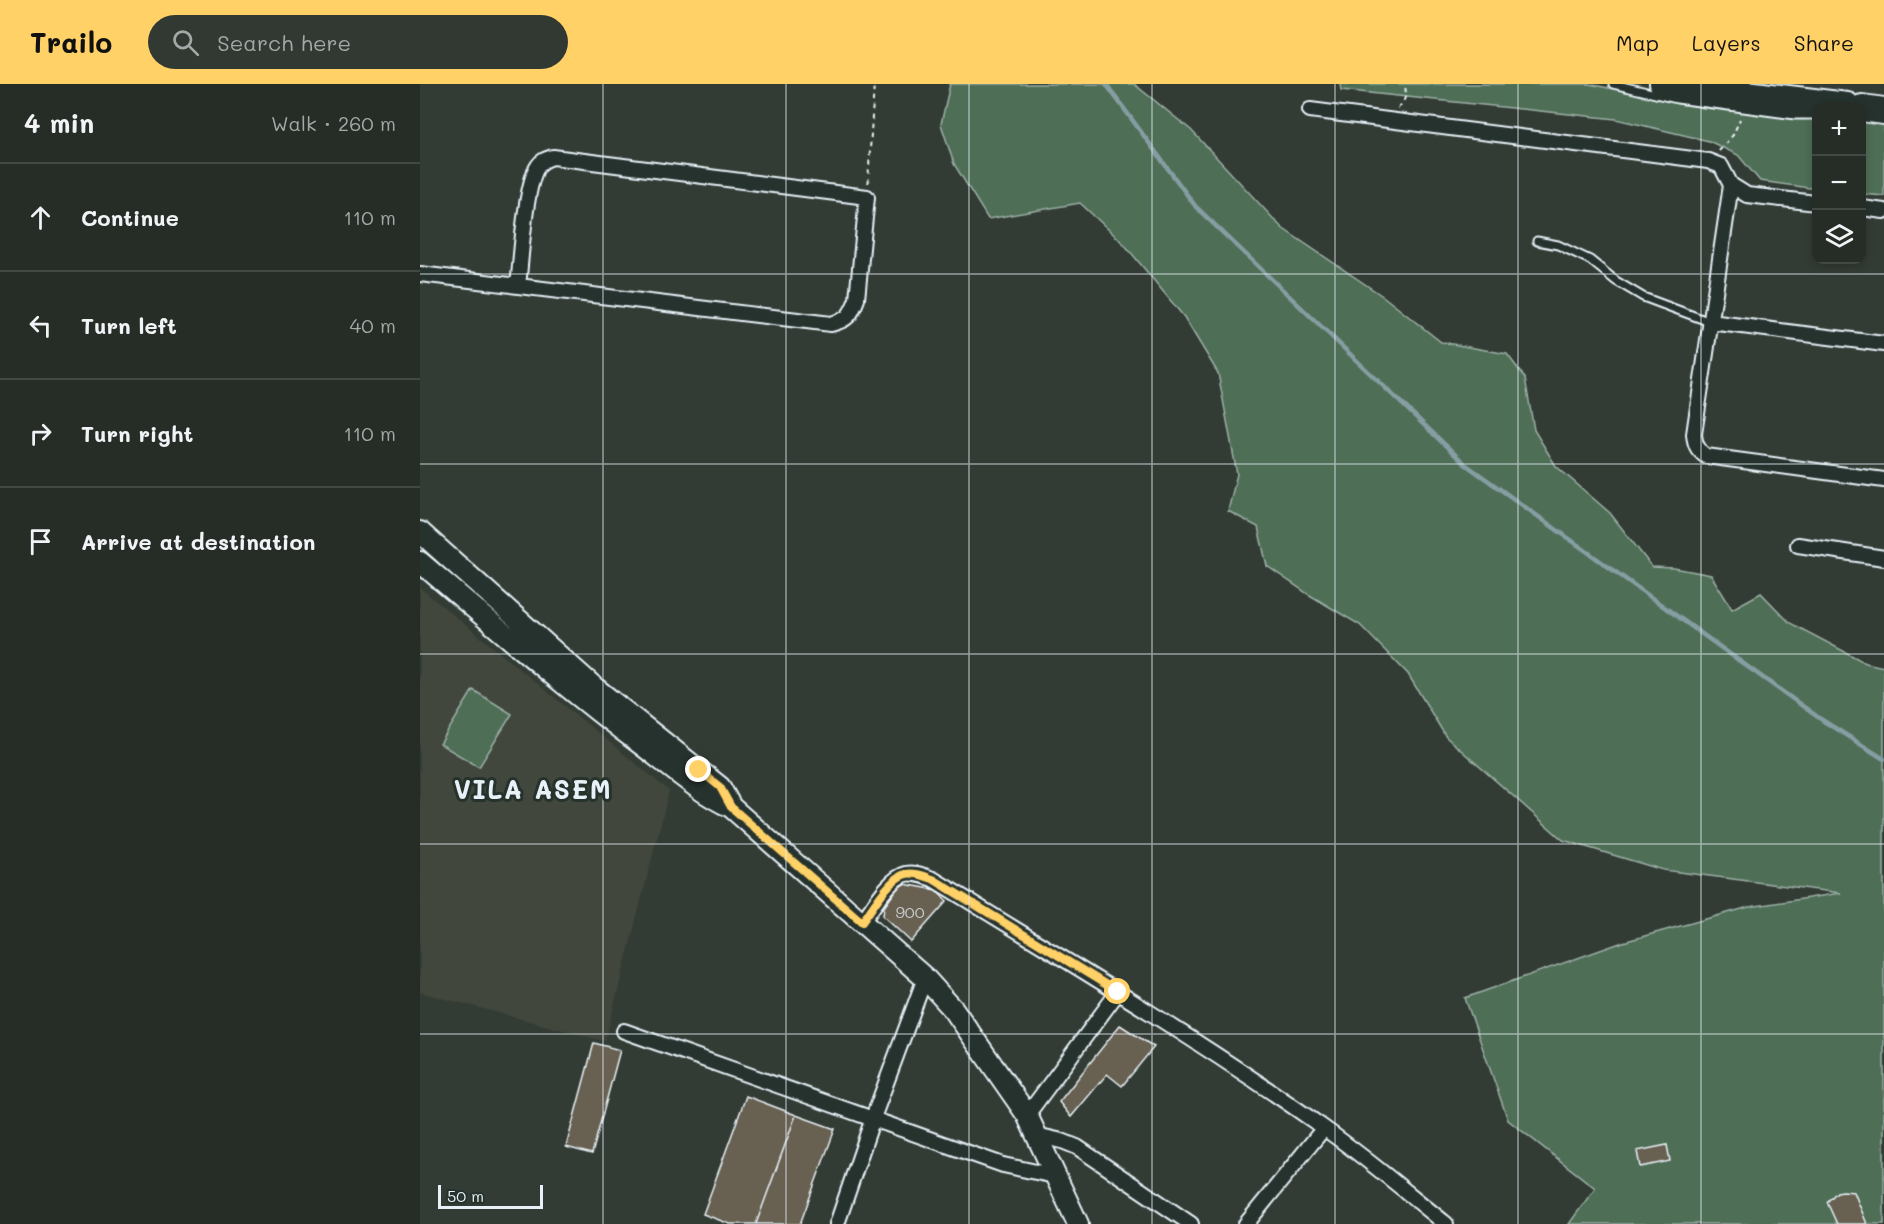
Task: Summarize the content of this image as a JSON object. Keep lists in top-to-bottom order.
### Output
{
  "districts": ["VILA ASEM"],
  "house_numbers": ["900"],
  "scale_bar": "50 m",
  "page": {
    "header": "Trailo",
    "search": "Search here",
    "nav": ["Map", "Layers", "Share"],
    "heading": ["4 min", "Walk · 260 m"],
    "map_buttons": ["+", "−"],
    "list": [
      ["Continue", "110 m"],
      ["Turn left", "40 m"],
      ["Turn right", "110 m"],
      "Arrive at destination"
    ],
    "scale": "50 m"
  }
}
